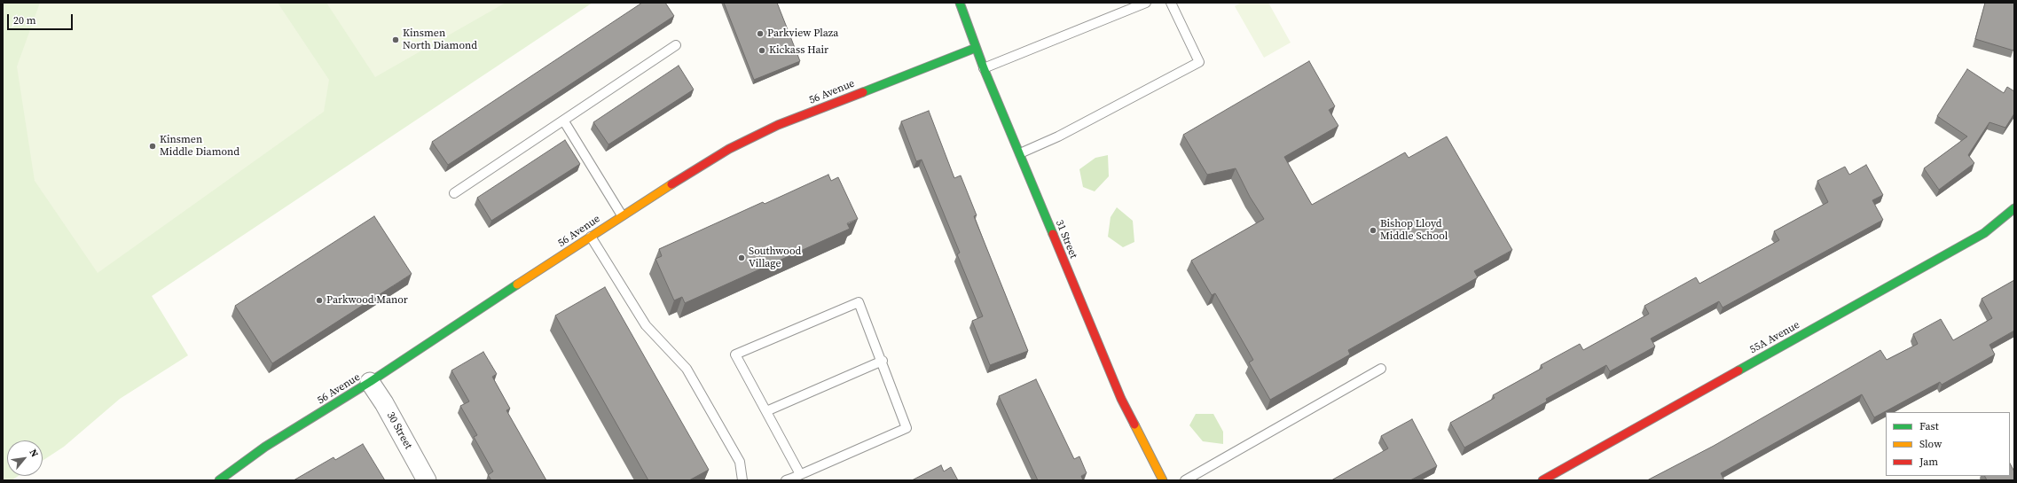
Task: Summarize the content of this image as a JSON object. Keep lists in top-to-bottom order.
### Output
{
  "streets": {
    "street": [
      "56 Avenue",
      "31 Street",
      "55A Avenue",
      "30 Street"
    ]
  },
  "crossings": [
    ["56 Avenue", "31 Street"],
    ["56 Avenue", "30 Street"]
  ],
  "places": [
    "Parkview Plaza",
    "Kinsmen North Diamond",
    "Kickass Hair",
    "Kinsmen Middle Diamond",
    "Bishop Lloyd Middle School",
    "Southwood Village",
    "Parkwood Manor"
  ],
  "legend": ["Fast", "Slow", "Jam"],
  "scale_bar": "20 m",
  "north": "top right"
}
